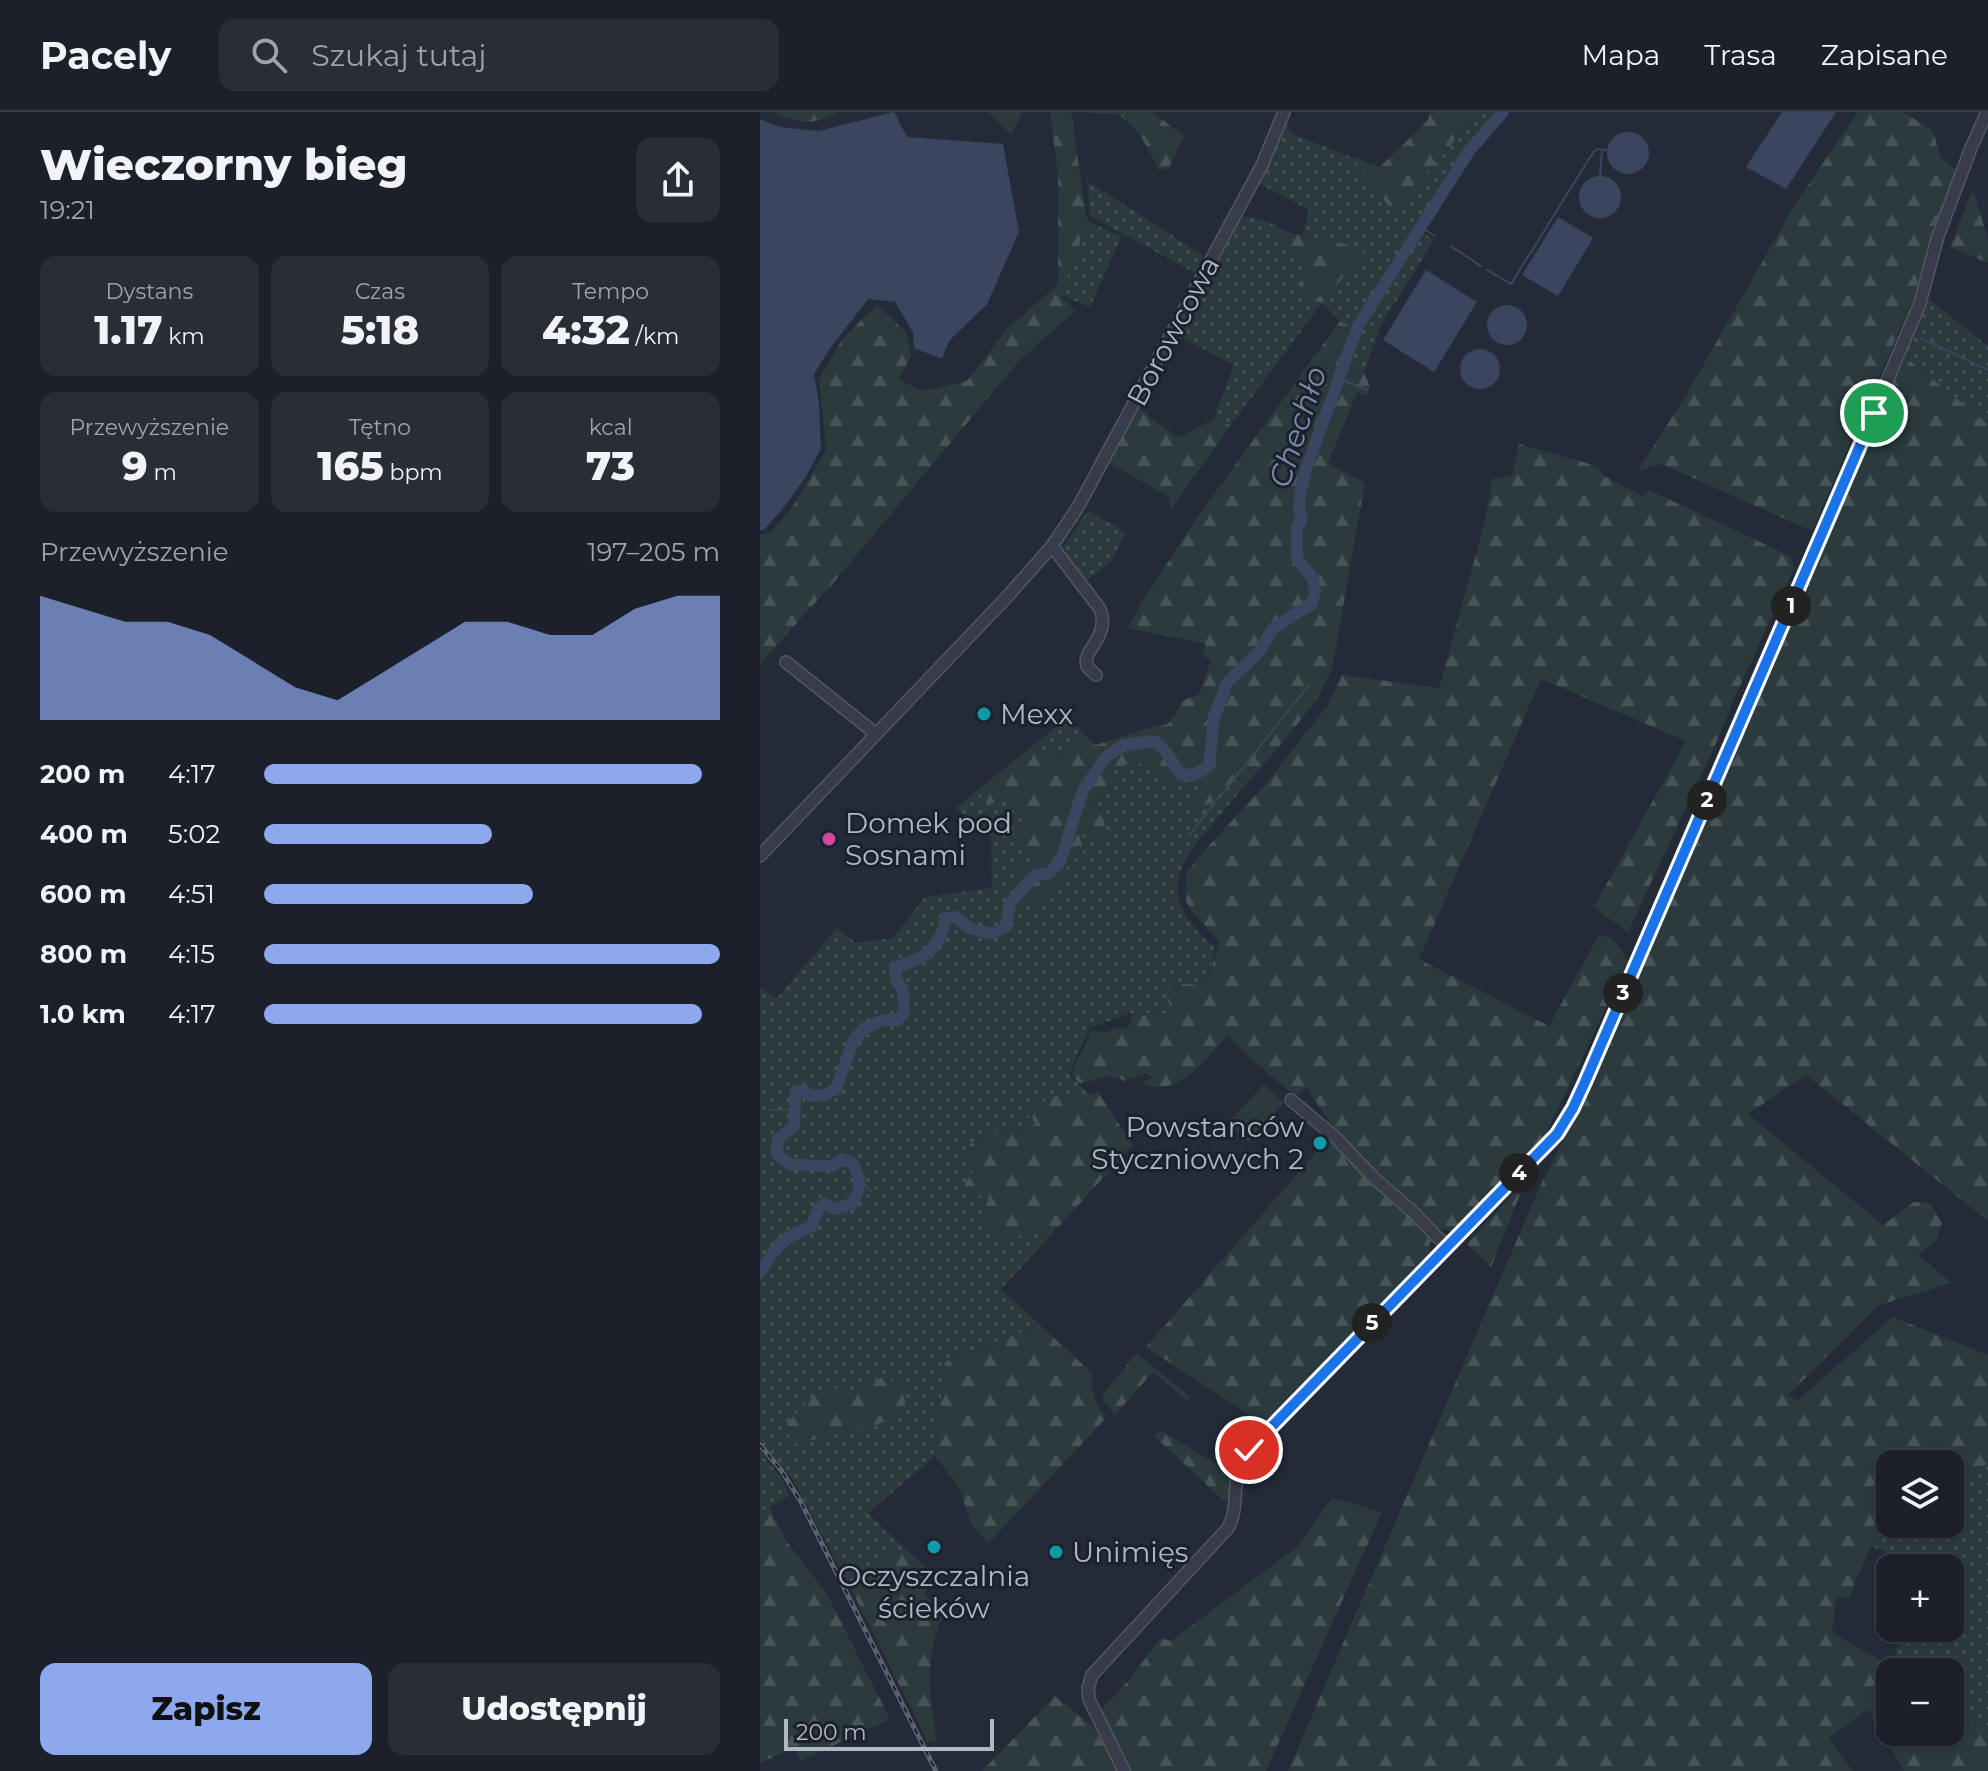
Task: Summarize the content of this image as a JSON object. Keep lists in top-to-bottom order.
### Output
{
  "streets": {
    "street": ["Borowcowa"]
  },
  "water": ["Chechło"],
  "places": [
    "Mexx",
    "Domek pod Sosnami",
    "Powstanców Styczniowych 2",
    "Oczyszczalnia ścieków",
    "Unimięs"
  ],
  "scale_bar": "200 m",
  "page": {
    "header": "Pacely",
    "search": "Szukaj tutaj",
    "nav": ["Mapa", "Trasa", "Zapisane"],
    "heading": ["Wieczorny bieg", "19:21"],
    "stats": [
      ["Dystans", "1.17 km"],
      ["Czas", "5:18"],
      ["Tempo", "4:32 /km"],
      ["Przewyższenie", "9 m"],
      ["Tętno", "165 bpm"],
      ["kcal", "73"]
    ],
    "chart": ["Przewyższenie", "197–205 m"],
    "pins": [
      "1",
      "2",
      "3",
      "4",
      "5"
    ],
    "list": [
      {
        "name": "200 m",
        "note": "4:17"
      },
      {
        "name": "400 m",
        "note": "5:02"
      },
      {
        "name": "600 m",
        "note": "4:51"
      },
      {
        "name": "800 m",
        "note": "4:15"
      },
      {
        "name": "1.0 km",
        "note": "4:17"
      }
    ],
    "map_buttons": ["+", "−"],
    "buttons": ["Zapisz", "Udostępnij"],
    "scale": "200 m"
  }
}
